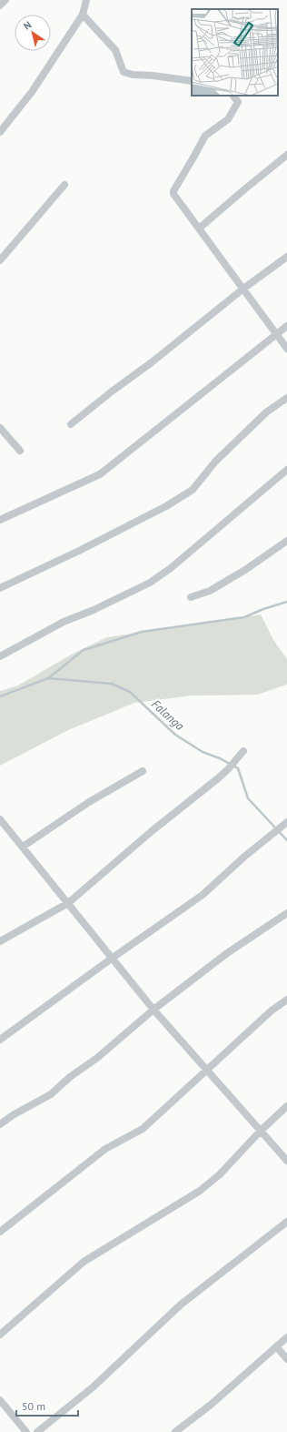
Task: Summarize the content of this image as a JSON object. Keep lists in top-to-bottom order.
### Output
{
  "water": ["Falanga"],
  "scale_bar": "50 m",
  "north": "top left"
}
